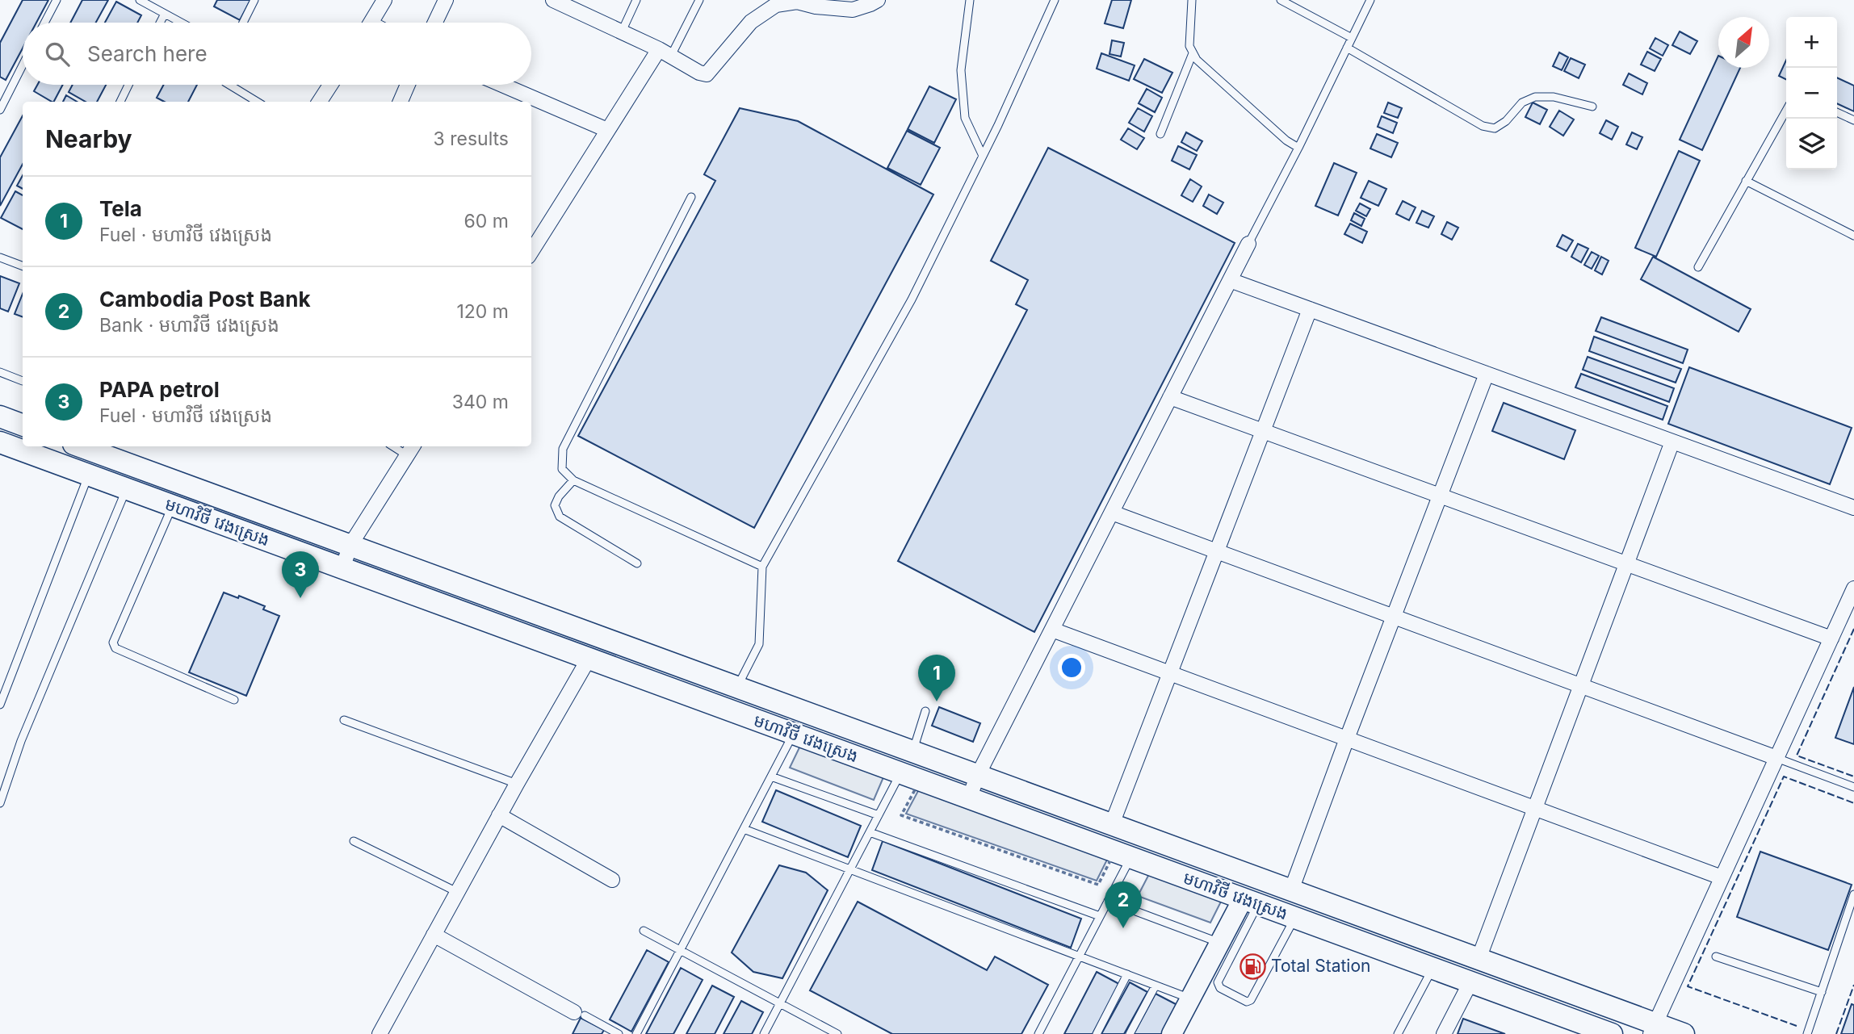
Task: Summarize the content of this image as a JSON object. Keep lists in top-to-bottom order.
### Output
{
  "streets": {
    "main road": ["មហាវិថី វេងស្រេង"]
  },
  "places": {
    "fuel station": ["Total Station"]
  },
  "north": "top right",
  "page": {
    "map_buttons": ["+", "−"],
    "search": "Search here",
    "heading": ["Nearby", "3 results"],
    "list": [
      {
        "mark": "1",
        "name": "Tela",
        "note": "Fuel · មហាវិថី វេងស្រេង",
        "value": "60 m"
      },
      {
        "mark": "2",
        "name": "Cambodia Post Bank",
        "note": "Bank · មហាវិថី វេងស្រេង",
        "value": "120 m"
      },
      {
        "mark": "3",
        "name": "PAPA petrol",
        "note": "Fuel · មហាវិថី វេងស្រេង",
        "value": "340 m"
      }
    ],
    "pins": ["3", "1", "2"]
  }
}
